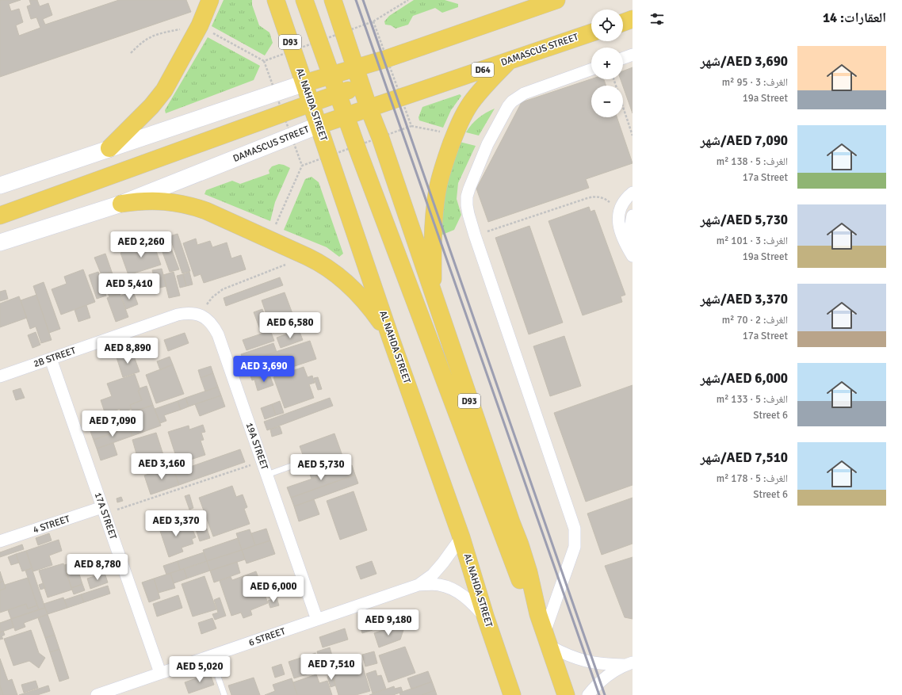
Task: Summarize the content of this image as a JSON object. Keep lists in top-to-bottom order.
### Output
{
  "streets": {
    "main road": [
      "D93",
      "DAMASCUS STREET",
      "D64",
      "AL NAHDA STREET"
    ],
    "street": [
      "2B STREET",
      "19A STREET",
      "17A STREET",
      "4 STREET",
      "6 STREET"
    ]
  },
  "crossings": [
    ["D93", "DAMASCUS STREET"],
    ["DAMASCUS STREET", "AL NAHDA STREET"],
    ["AL NAHDA STREET", "6 STREET"],
    ["2B STREET", "19A STREET"],
    ["2B STREET", "17A STREET"],
    ["19A STREET", "6 STREET"],
    ["17A STREET", "4 STREET"],
    ["17A STREET", "6 STREET"]
  ],
  "page": {
    "heading": "العقارات: 14",
    "map_buttons": ["+", "−"],
    "list": [
      {
        "name": "AED 3,690/شهر",
        "note": "الغرف: 3 · 95 m² · 19a Street"
      },
      {
        "name": "AED 7,090/شهر",
        "note": "الغرف: 5 · 138 m² · 17a Street"
      },
      {
        "name": "AED 5,730/شهر",
        "note": "الغرف: 3 · 101 m² · 19a Street"
      },
      {
        "name": "AED 3,370/شهر",
        "note": "الغرف: 2 · 70 m² · 17a Street"
      },
      {
        "name": "AED 6,000/شهر",
        "note": "الغرف: 5 · 133 m² · 6 Street"
      },
      {
        "name": "AED 7,510/شهر",
        "note": "الغرف: 5 · 178 m² · 6 Street"
      }
    ],
    "price": [
      "AED 2,260",
      "AED 5,410",
      "AED 6,580",
      "AED 8,890",
      "AED 3,690",
      "AED 7,090",
      "AED 3,160",
      "AED 5,730",
      "AED 3,370",
      "AED 8,780",
      "AED 6,000",
      "AED 9,180",
      "AED 7,510",
      "AED 5,020"
    ]
  }
}
